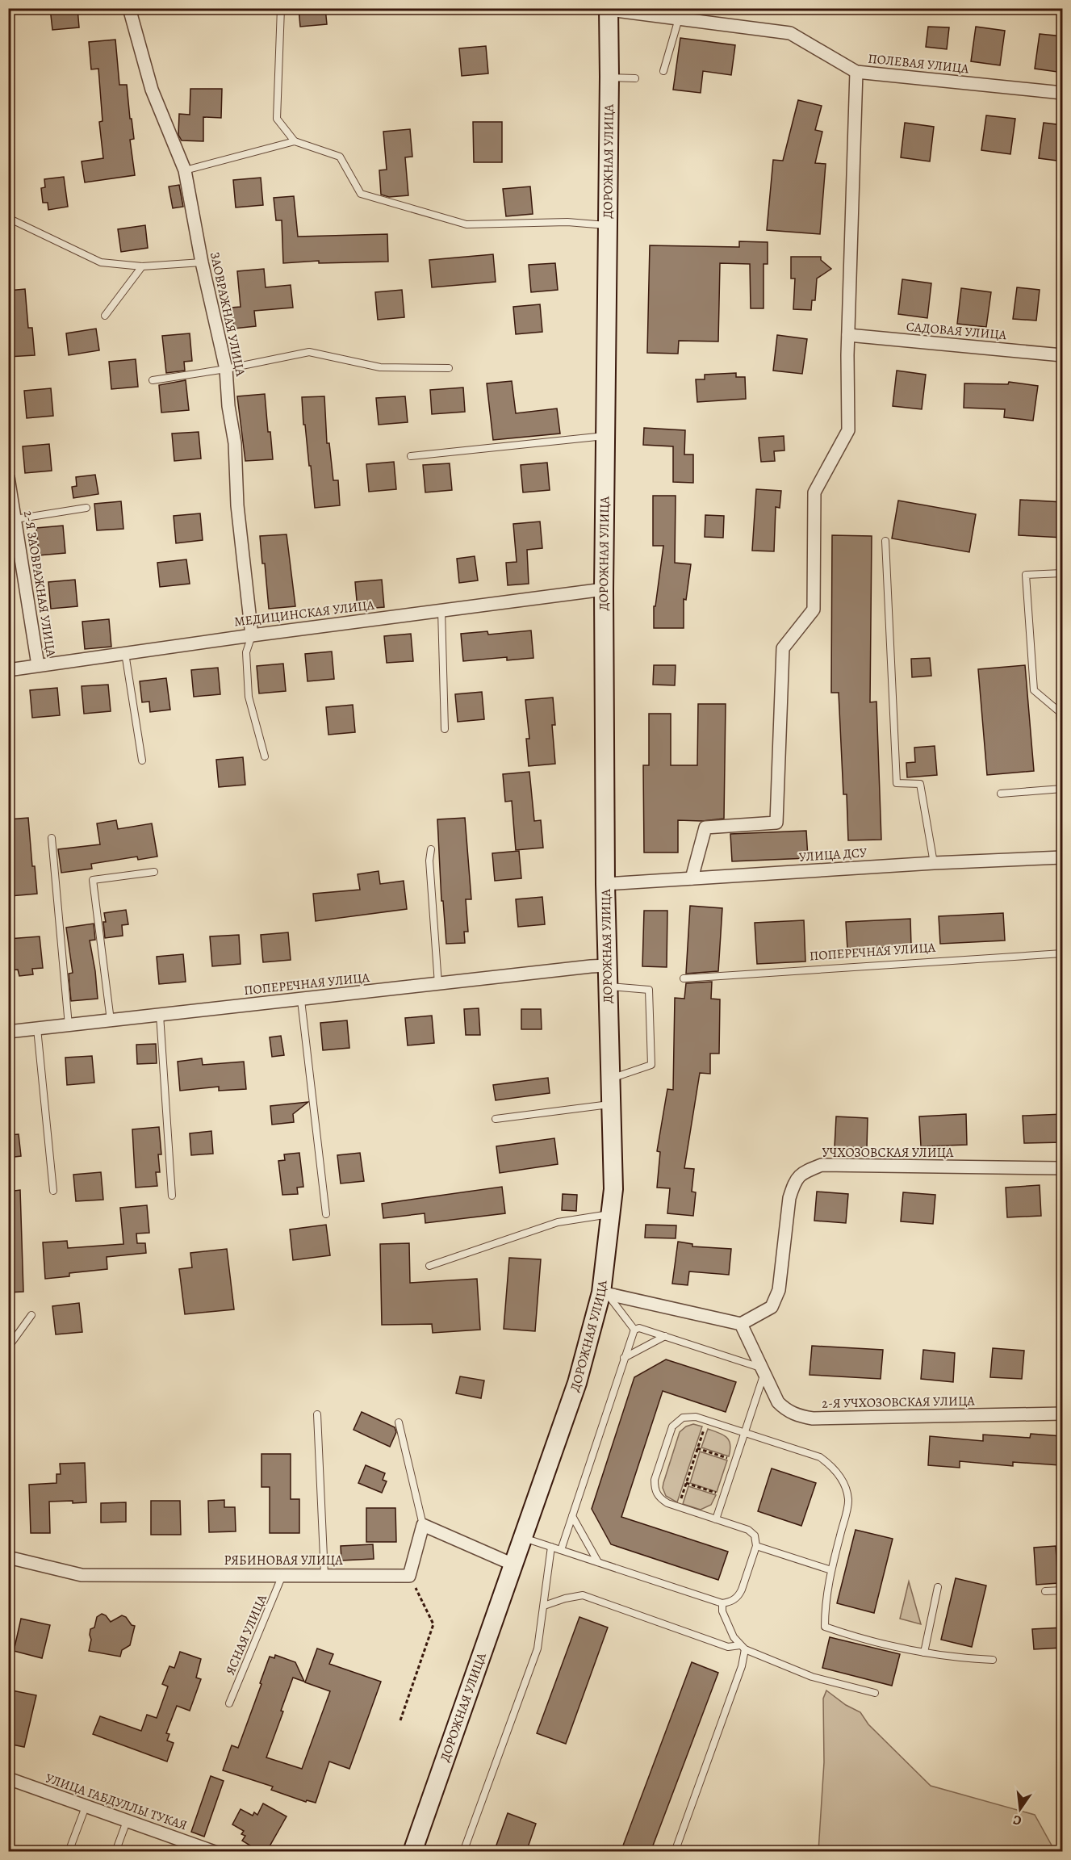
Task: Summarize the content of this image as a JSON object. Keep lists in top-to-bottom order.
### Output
{
  "streets": {
    "street": [
      "ПОЛЕВАЯ УЛИЦА",
      "ДОРОЖНАЯ УЛИЦА",
      "ЗАОВРАЖНАЯ УЛИЦА",
      "САДОВАЯ УЛИЦА",
      "2-Я ЗАОВРАЖНАЯ УЛИЦА",
      "МЕДИЦИНСКАЯ УЛИЦА",
      "УЛИЦА ДСУ",
      "ПОПЕРЕЧНАЯ УЛИЦА",
      "УЧХОЗОВСКАЯ УЛИЦА",
      "2-Я УЧХОЗОВСКАЯ УЛИЦА",
      "РЯБИНОВАЯ УЛИЦА",
      "УЛИЦА ГАБДУЛЛЫ ТУКАЯ"
    ],
    "lane": ["ЯСНАЯ УЛИЦА"]
  },
  "crossings": [
    ["ПОЛЕВАЯ УЛИЦА", "ДОРОЖНАЯ УЛИЦА"],
    ["ДОРОЖНАЯ УЛИЦА", "МЕДИЦИНСКАЯ УЛИЦА"],
    ["ДОРОЖНАЯ УЛИЦА", "УЛИЦА ДСУ"],
    ["ДОРОЖНАЯ УЛИЦА", "ПОПЕРЕЧНАЯ УЛИЦА"],
    ["ЗАОВРАЖНАЯ УЛИЦА", "МЕДИЦИНСКАЯ УЛИЦА"],
    ["2-Я ЗАОВРАЖНАЯ УЛИЦА", "МЕДИЦИНСКАЯ УЛИЦА"],
    ["УЧХОЗОВСКАЯ УЛИЦА", "2-Я УЧХОЗОВСКАЯ УЛИЦА"],
    ["РЯБИНОВАЯ УЛИЦА", "ЯСНАЯ УЛИЦА"]
  ],
  "north": "bottom"
}
